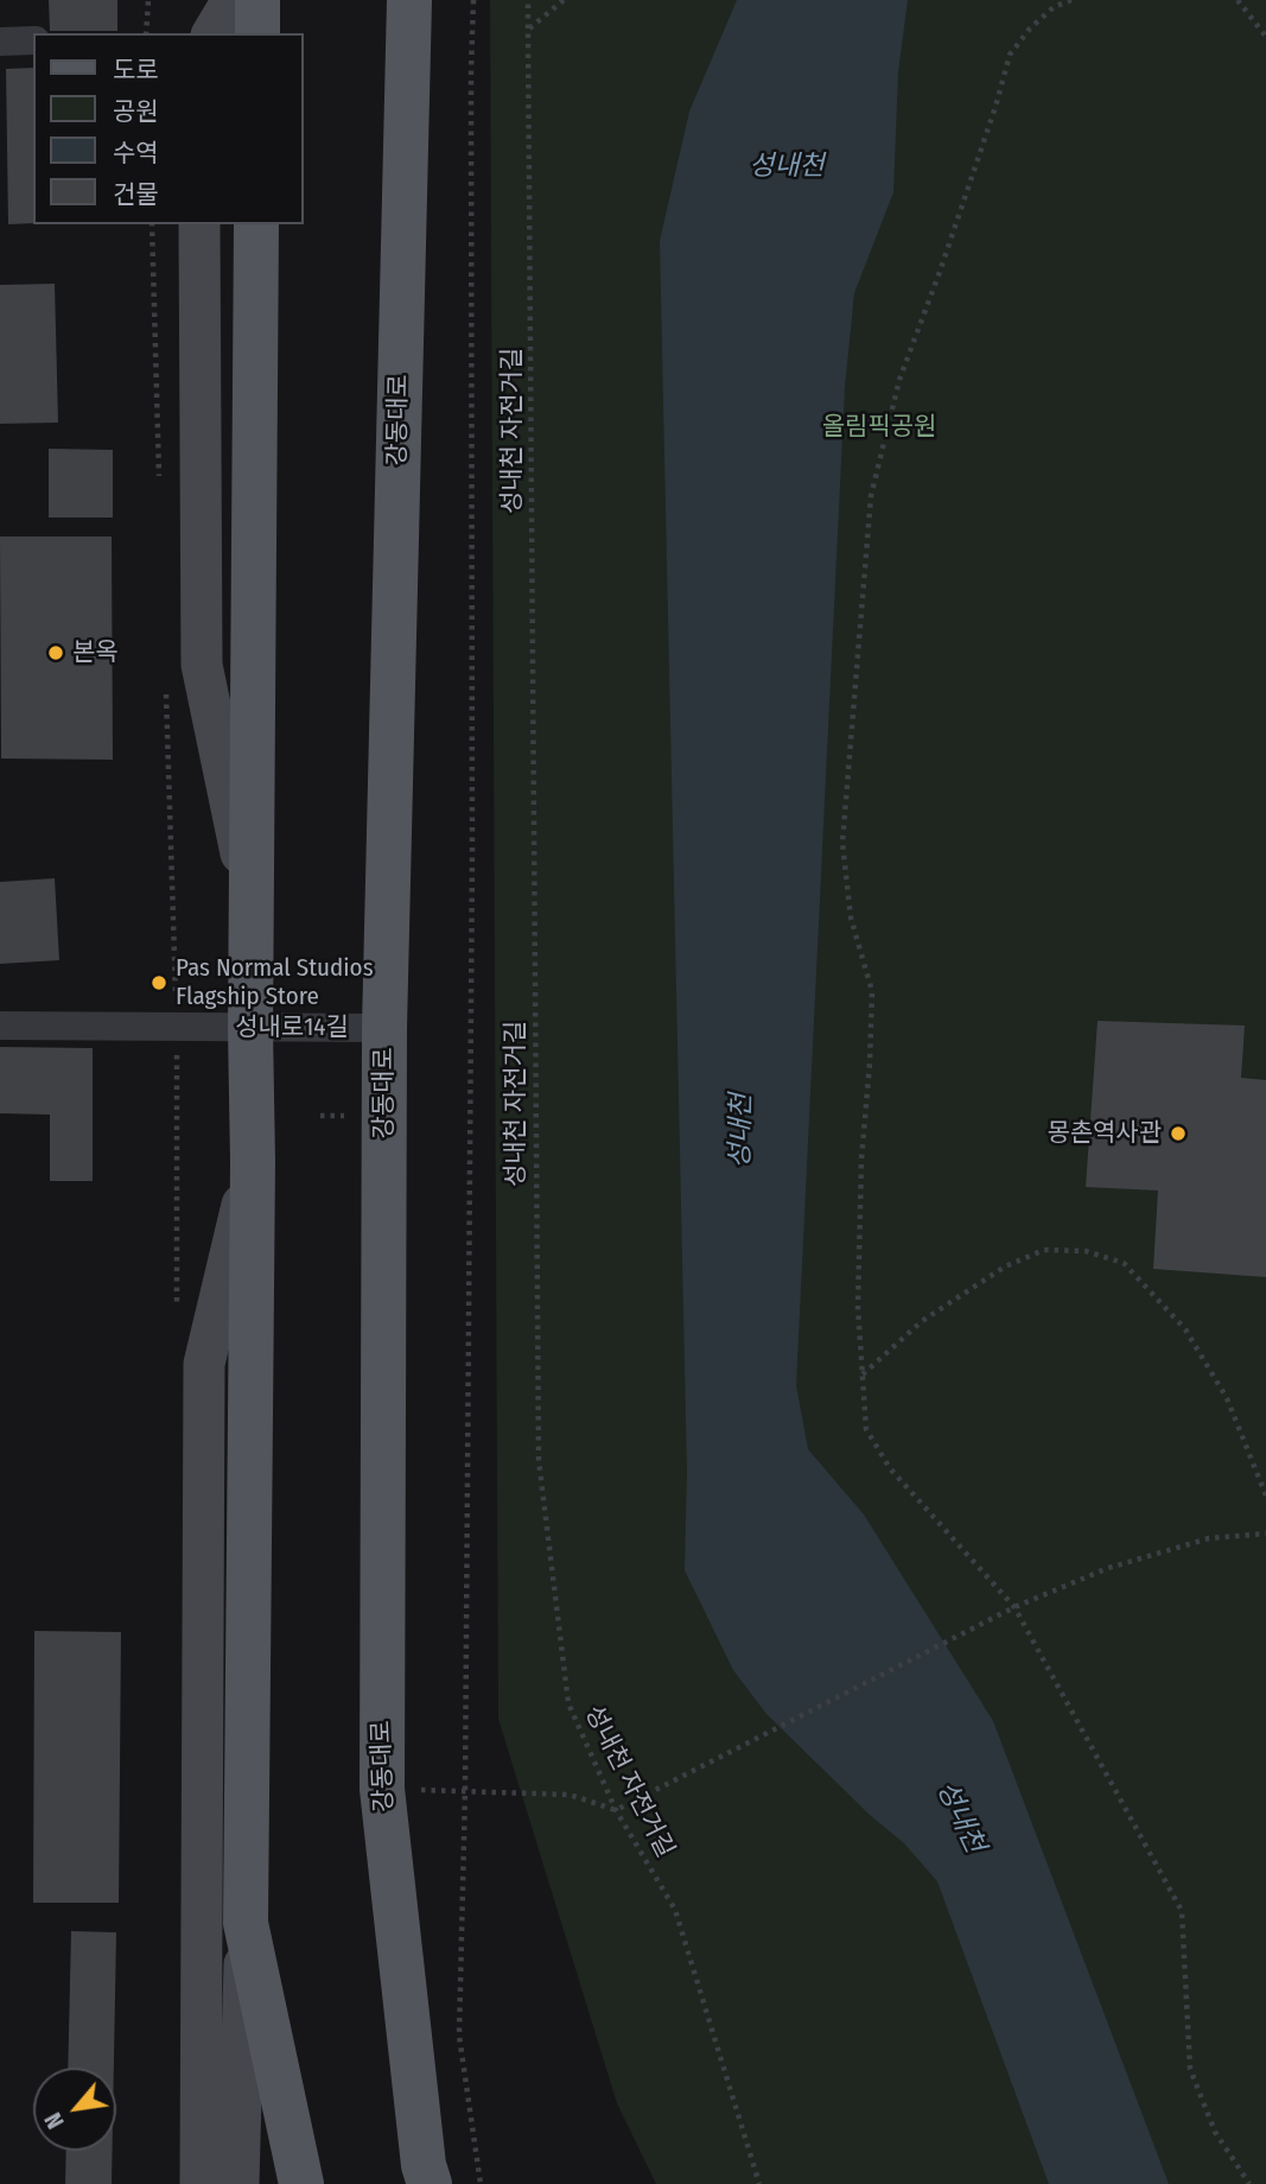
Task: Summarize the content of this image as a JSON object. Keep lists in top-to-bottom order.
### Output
{
  "streets": {
    "main road": ["강동대로"],
    "street": ["성내로14길"],
    "path": ["성내천 자전거길"]
  },
  "crossings": [
    ["강동대로", "성내로14길"]
  ],
  "water": ["성내천"],
  "parks": ["올림픽공원"],
  "places": ["본옥", "Pas Normal Studios Flagship Store", "몽촌역사관"],
  "legend": [
    "도로",
    "공원",
    "수역",
    "건물"
  ],
  "north": "bottom left"
}
